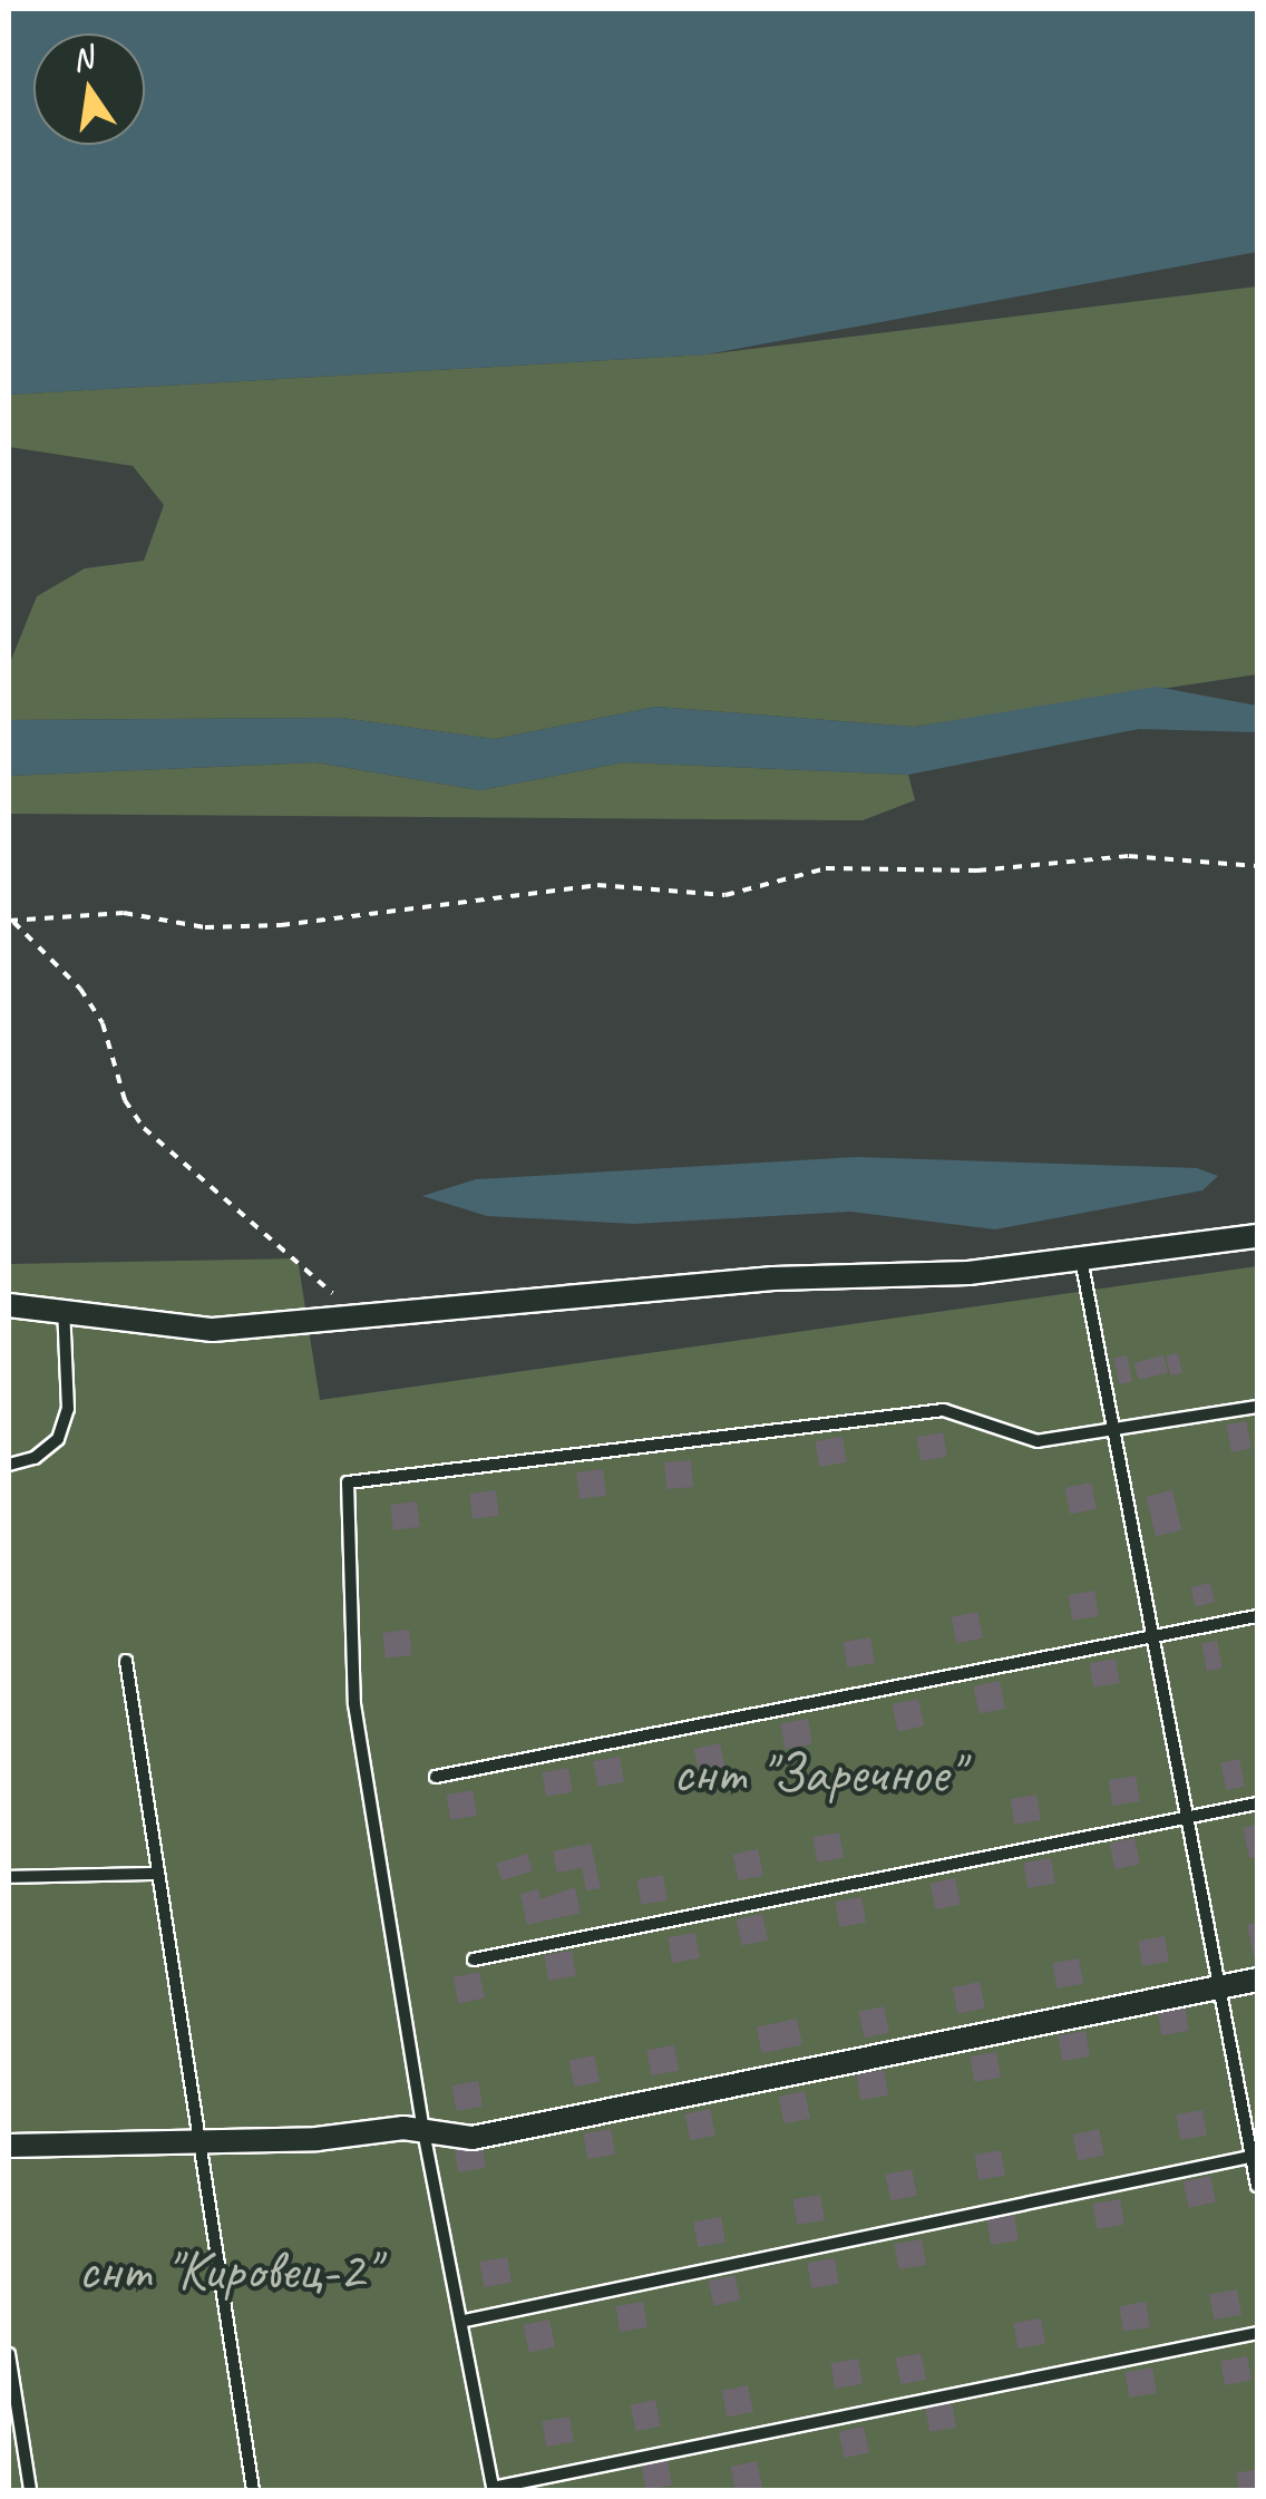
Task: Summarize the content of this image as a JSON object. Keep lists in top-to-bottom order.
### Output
{
  "parks": ["снт \"Заречное\"", "снт \"Кировец-2\""],
  "north": "top"
}
